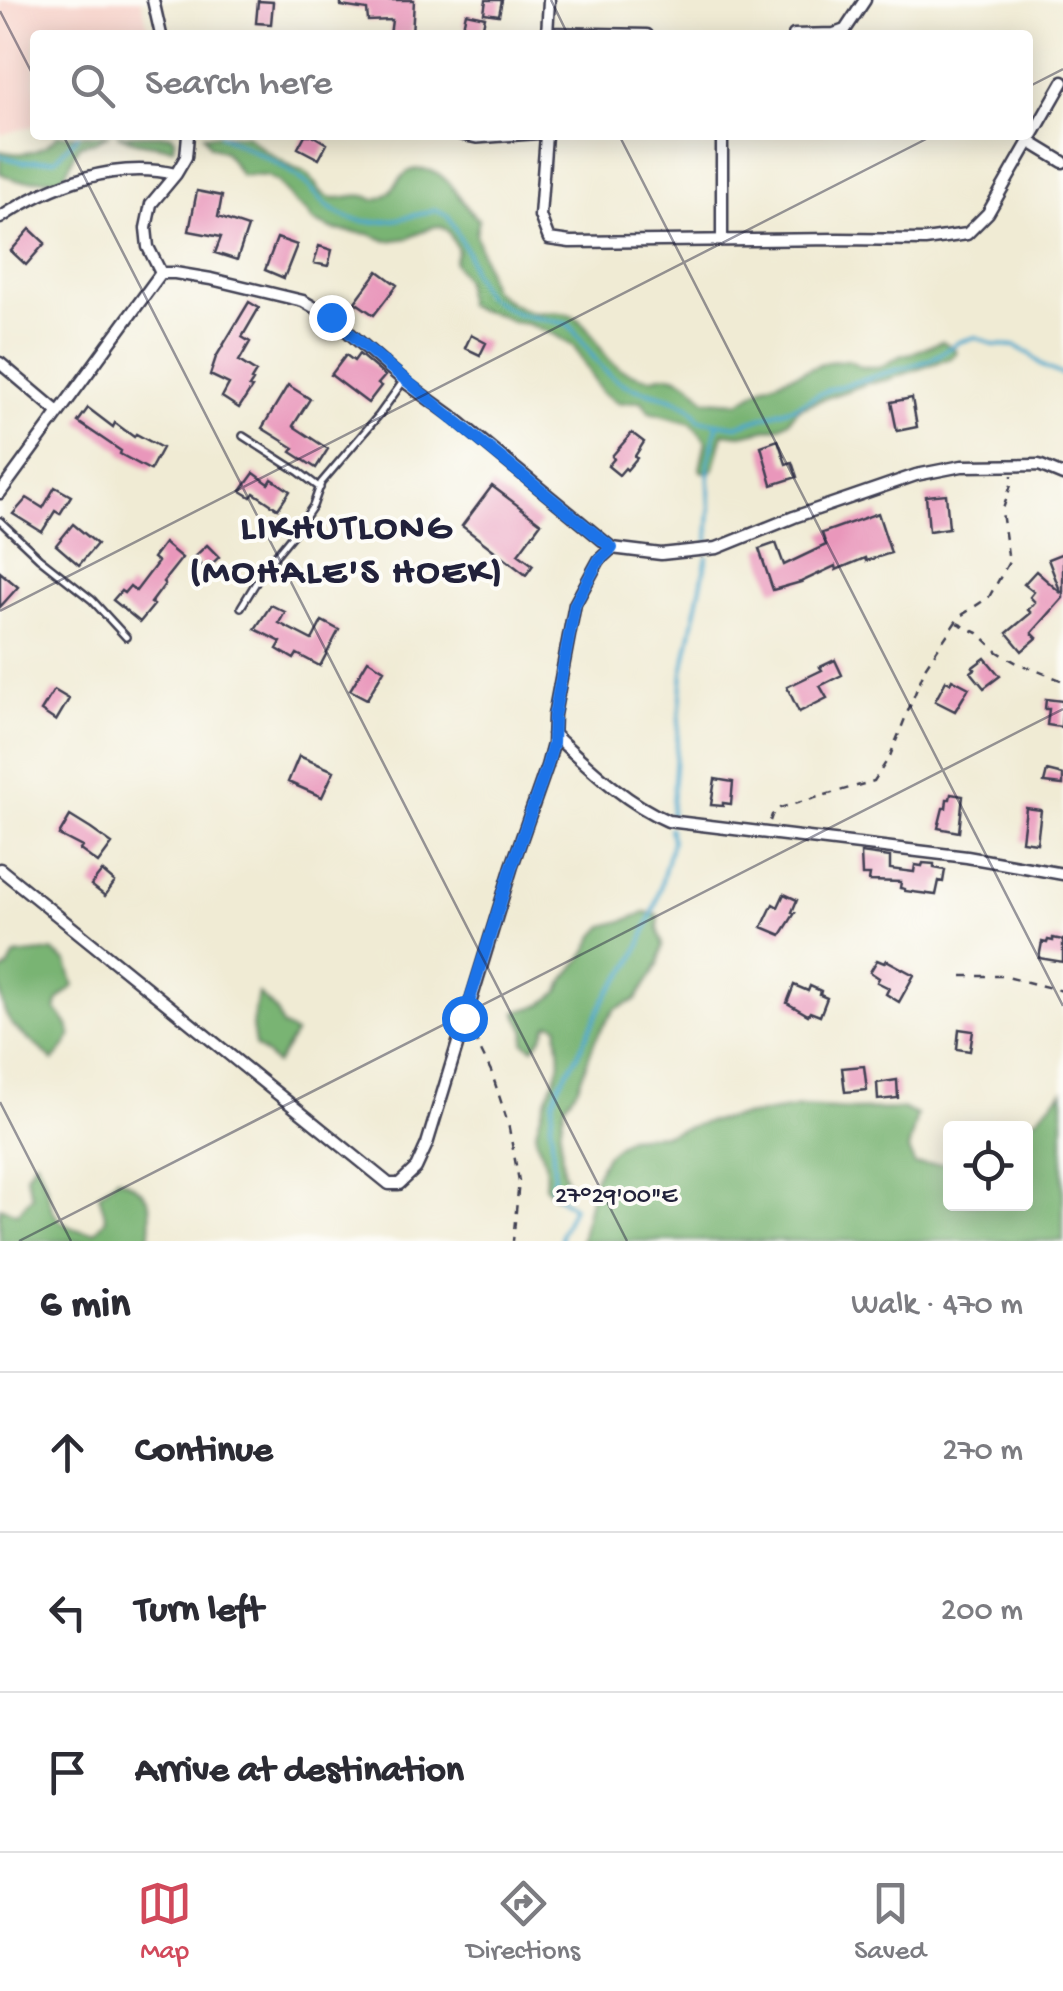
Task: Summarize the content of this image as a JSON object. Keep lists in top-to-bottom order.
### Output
{
  "districts": ["LIKHUTLONG (MOHALE'S HOEK)"],
  "page": {
    "search": "Search here",
    "heading": ["6 min", "Walk · 470 m"],
    "list": [
      ["Continue", "270 m"],
      ["Turn left", "200 m"],
      "Arrive at destination"
    ],
    "nav": ["Map", "Directions", "Saved"]
  },
  "coordinates": ["27°29'00\"E"]
}
